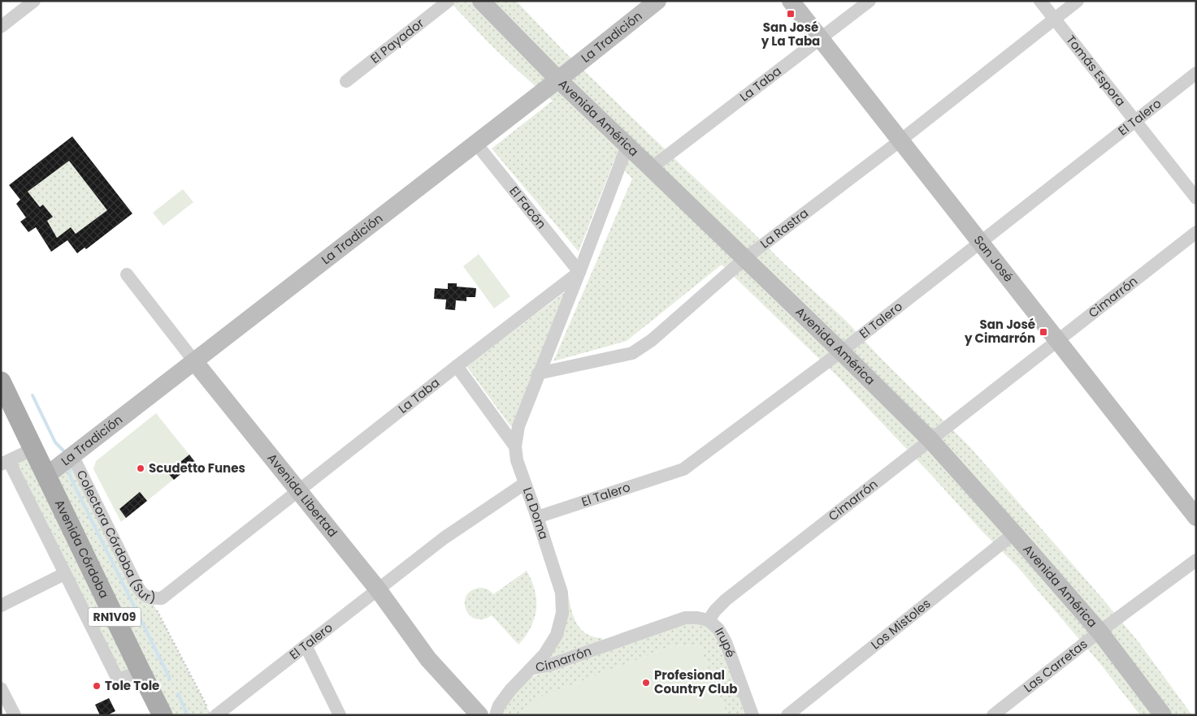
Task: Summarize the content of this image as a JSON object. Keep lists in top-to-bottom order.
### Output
{
  "streets": {
    "main road": ["Avenida Córdoba", "RN1V09"],
    "street": [
      "La Tradición",
      "El Payador",
      "Tomás Espora",
      "La Taba",
      "Avenida América",
      "El Talero",
      "El Facón",
      "La Rastra",
      "San José",
      "Cimarrón",
      "Avenida Libertad",
      "La Doma",
      "Colectora Córdoba (Sur)",
      "Los Mistoles",
      "Irupé",
      "Las Carretas"
    ]
  },
  "crossings": [
    ["La Tradición", "Avenida América"],
    ["La Tradición", "El Facón"],
    ["La Tradición", "Avenida Libertad"],
    ["La Tradición", "Colectora Córdoba (Sur)"],
    ["La Tradición", "Avenida Córdoba"],
    ["Tomás Espora", "El Talero"],
    ["Tomás Espora", "La Rastra"],
    ["La Taba", "Avenida América"],
    ["La Taba", "El Facón"],
    ["La Taba", "San José"],
    ["La Taba", "Avenida Libertad"],
    ["La Taba", "La Doma"],
    ["La Taba", "Colectora Córdoba (Sur)"],
    ["Avenida América", "El Talero"],
    ["Avenida América", "La Rastra"],
    ["Avenida América", "Cimarrón"],
    ["Avenida América", "Los Mistoles"],
    ["Avenida América", "Las Carretas"],
    ["El Talero", "San José"],
    ["El Talero", "Avenida Libertad"],
    ["El Talero", "La Doma"],
    ["La Rastra", "San José"],
    ["San José", "Cimarrón"],
    ["Cimarrón", "La Doma"],
    ["Cimarrón", "Irupé"]
  ],
  "places": {
    "transit": ["San José y La Taba", "San José y Cimarrón"],
    "other": ["Scudetto Funes", "Profesional Country Club", "Tole Tole"]
  }
}
